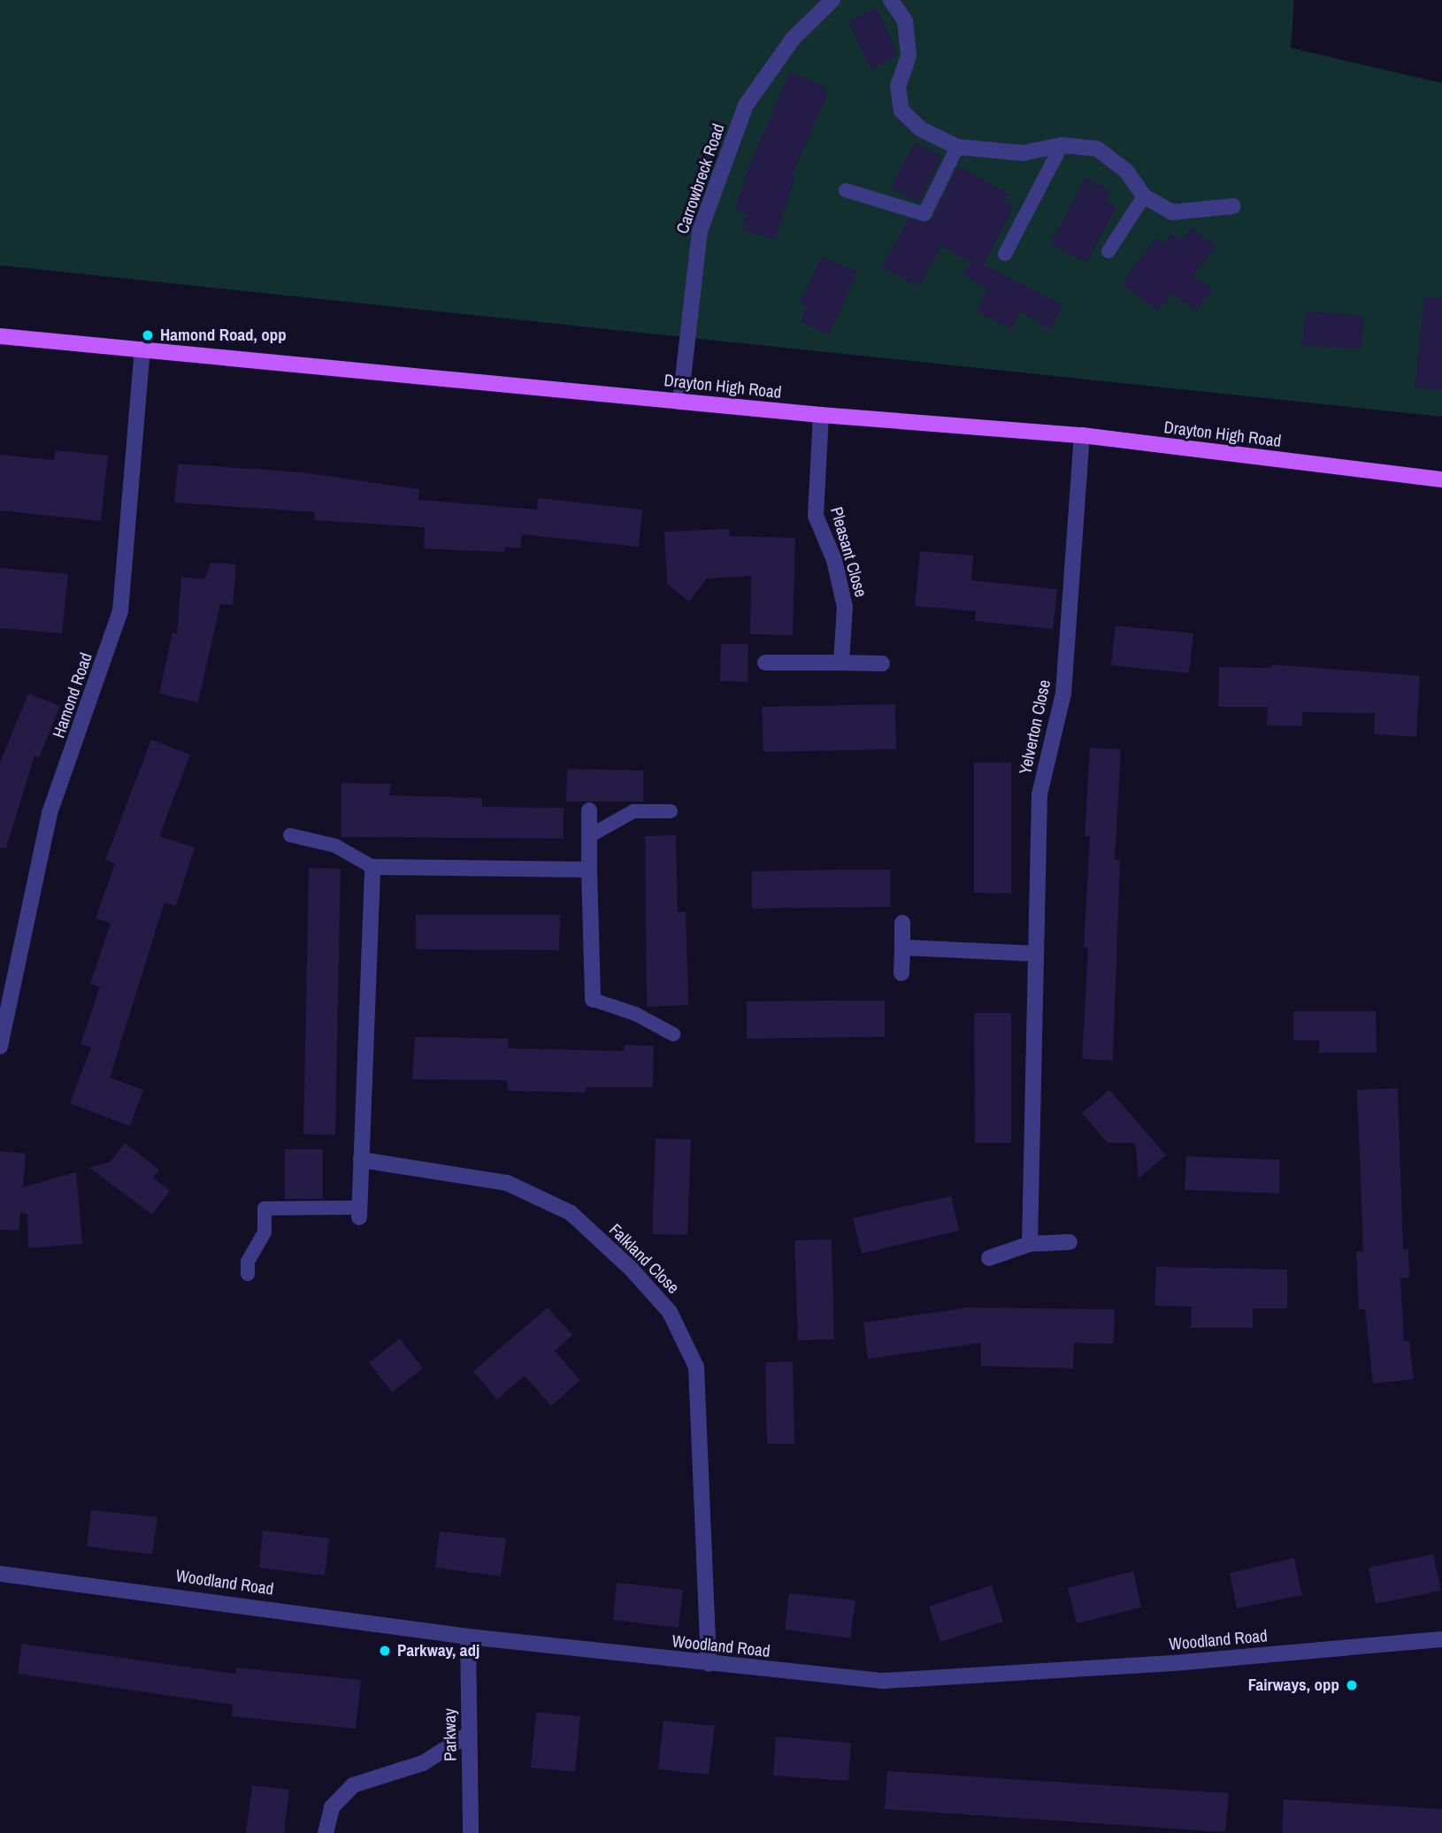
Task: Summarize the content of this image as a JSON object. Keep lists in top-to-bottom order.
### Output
{
  "streets": {
    "main road": ["Drayton High Road"],
    "street": [
      "Carrowbreck Road",
      "Pleasant Close",
      "Hamond Road",
      "Yelverton Close",
      "Falkland Close",
      "Woodland Road",
      "Parkway"
    ]
  },
  "crossings": [
    ["Carrowbreck Road", "Drayton High Road"],
    ["Drayton High Road", "Pleasant Close"],
    ["Drayton High Road", "Hamond Road"],
    ["Drayton High Road", "Yelverton Close"],
    ["Falkland Close", "Woodland Road"],
    ["Woodland Road", "Parkway"]
  ],
  "places": ["Hamond Road, opp", "Parkway, adj", "Fairways, opp"]
}
